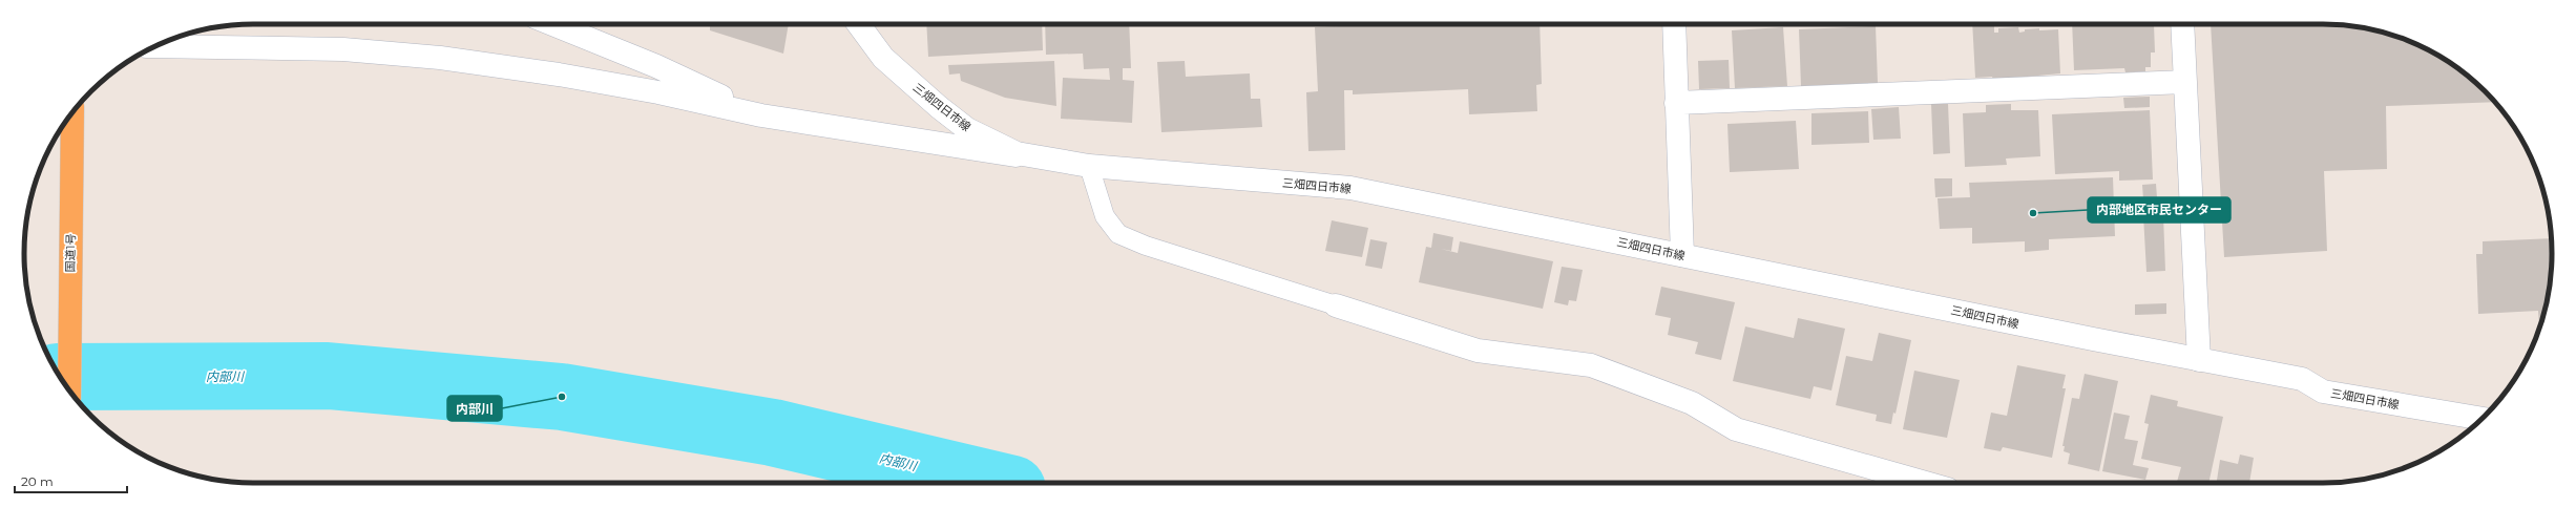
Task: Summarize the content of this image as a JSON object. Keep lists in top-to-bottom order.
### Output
{
  "streets": {
    "highway": ["国道1号"],
    "street": ["三畑四日市線"]
  },
  "water": ["内部川"],
  "places": ["内部地区市民センター", "内部川"],
  "scale_bar": "20 m"
}
